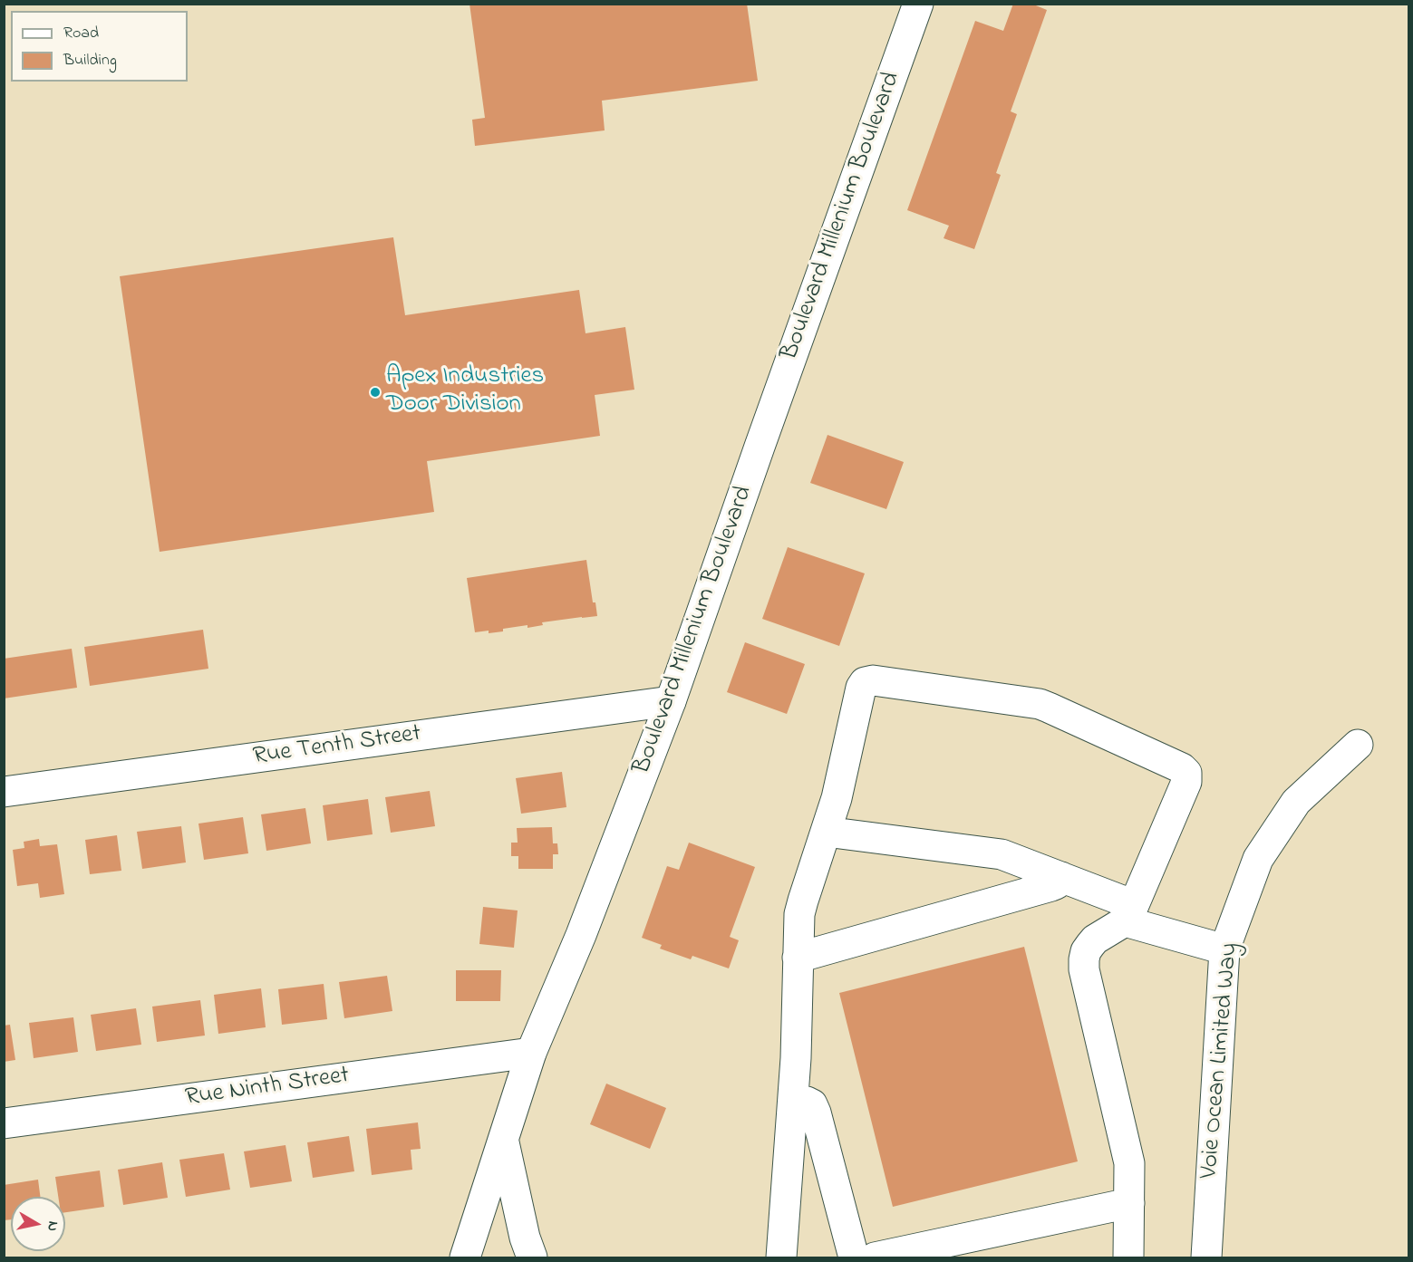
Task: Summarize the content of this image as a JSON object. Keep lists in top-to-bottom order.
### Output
{
  "streets": {
    "street": [
      "Boulevard Millenium Boulevard",
      "Rue Tenth Street",
      "Voie Ocean Limited Way",
      "Rue Ninth Street"
    ]
  },
  "crossings": [
    ["Boulevard Millenium Boulevard", "Rue Tenth Street"],
    ["Boulevard Millenium Boulevard", "Rue Ninth Street"]
  ],
  "places": ["Apex Industries Door Division"],
  "legend": ["Road", "Building"],
  "north": "right"
}
